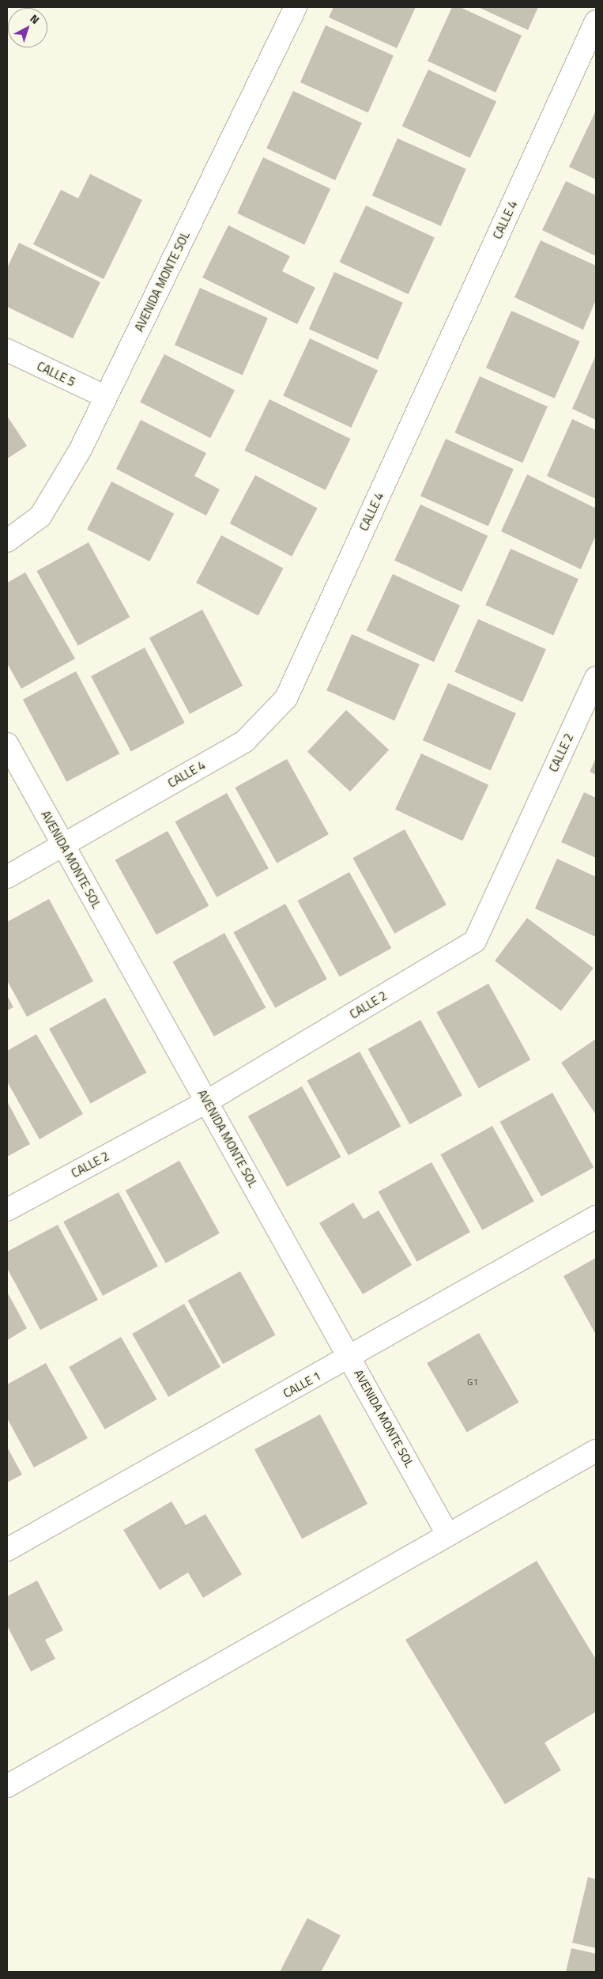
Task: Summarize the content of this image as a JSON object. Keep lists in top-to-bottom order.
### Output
{
  "streets": {
    "street": [
      "CALLE 4",
      "AVENIDA MONTE SOL",
      "CALLE 5",
      "CALLE 2",
      "CALLE 1"
    ]
  },
  "crossings": [
    ["CALLE 4", "AVENIDA MONTE SOL"],
    ["AVENIDA MONTE SOL", "CALLE 5"],
    ["AVENIDA MONTE SOL", "CALLE 2"],
    ["AVENIDA MONTE SOL", "CALLE 1"]
  ],
  "house_numbers": ["G1"],
  "north": "top right"
}
